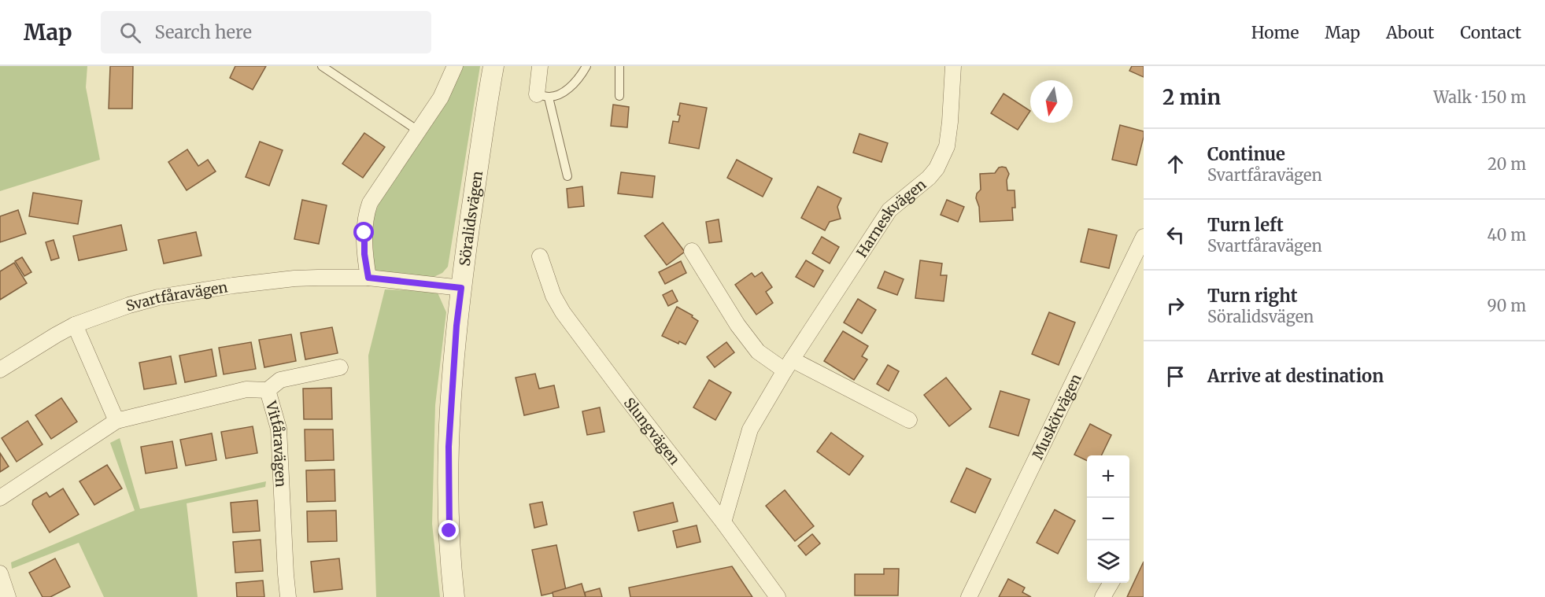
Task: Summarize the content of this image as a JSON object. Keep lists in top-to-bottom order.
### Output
{
  "streets": {
    "street": [
      "Söralidsvägen",
      "Harneskvägen",
      "Svartfåravägen",
      "Muskötvägen",
      "Slungvägen",
      "Vitfåravägen"
    ]
  },
  "crossings": [
    ["Söralidsvägen", "Svartfåravägen"],
    ["Harneskvägen", "Slungvägen"]
  ],
  "north": "bottom",
  "page": {
    "header": "Map",
    "search": "Search here",
    "nav": [
      "Home",
      "Map",
      "About",
      "Contact"
    ],
    "heading": ["2 min", "Walk · 150 m"],
    "list": [
      ["Continue", "Svartfåravägen", "20 m"],
      ["Turn left", "Svartfåravägen", "40 m"],
      ["Turn right", "Söralidsvägen", "90 m"],
      "Arrive at destination"
    ],
    "map_buttons": ["+", "−"]
  }
}
